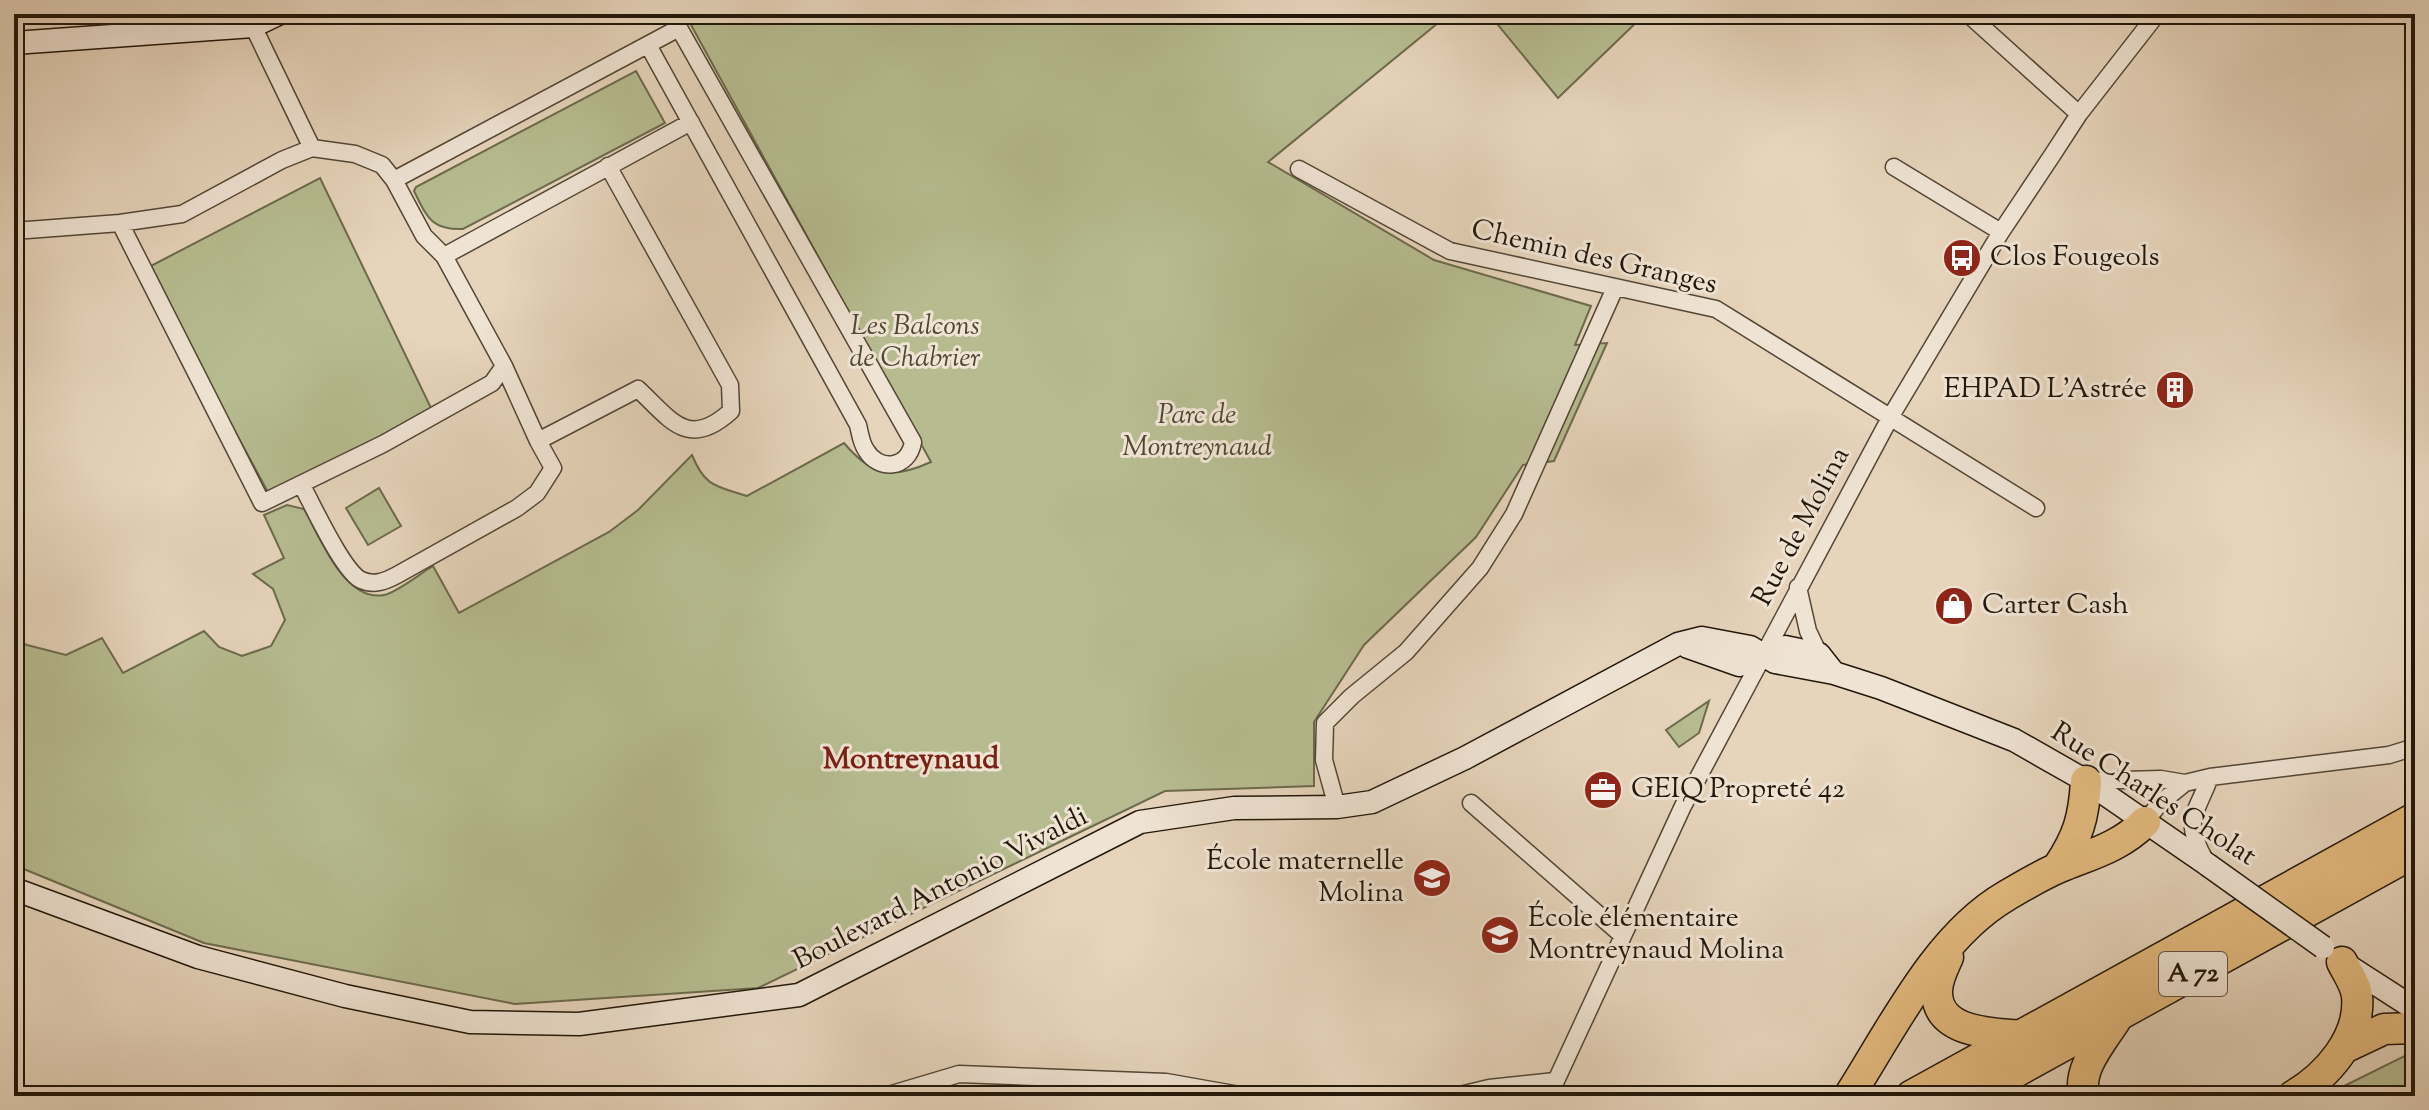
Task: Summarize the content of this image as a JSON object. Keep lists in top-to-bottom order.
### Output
{
  "streets": {
    "highway": ["A 72"],
    "street": [
      "Chemin des Granges",
      "Rue de Molina",
      "Rue Charles Cholat",
      "Boulevard Antonio Vivaldi"
    ]
  },
  "crossings": [
    ["Chemin des Granges", "Rue de Molina"],
    ["Rue de Molina", "Rue Charles Cholat"],
    ["Rue de Molina", "Boulevard Antonio Vivaldi"],
    ["Rue Charles Cholat", "Boulevard Antonio Vivaldi"]
  ],
  "districts": ["Montreynaud"],
  "parks": ["Les Balcons de Chabrier", "Parc de Montreynaud"],
  "places": {
    "bus stop": ["Clos Fougeols"],
    "building": ["EHPAD L'Astrée"],
    "shop": ["Carter Cash"],
    "office": ["GEIQ Propreté 42"],
    "school or university": ["École maternelle Molina", "École élémentaire Montreynaud Molina"]
  }
}
